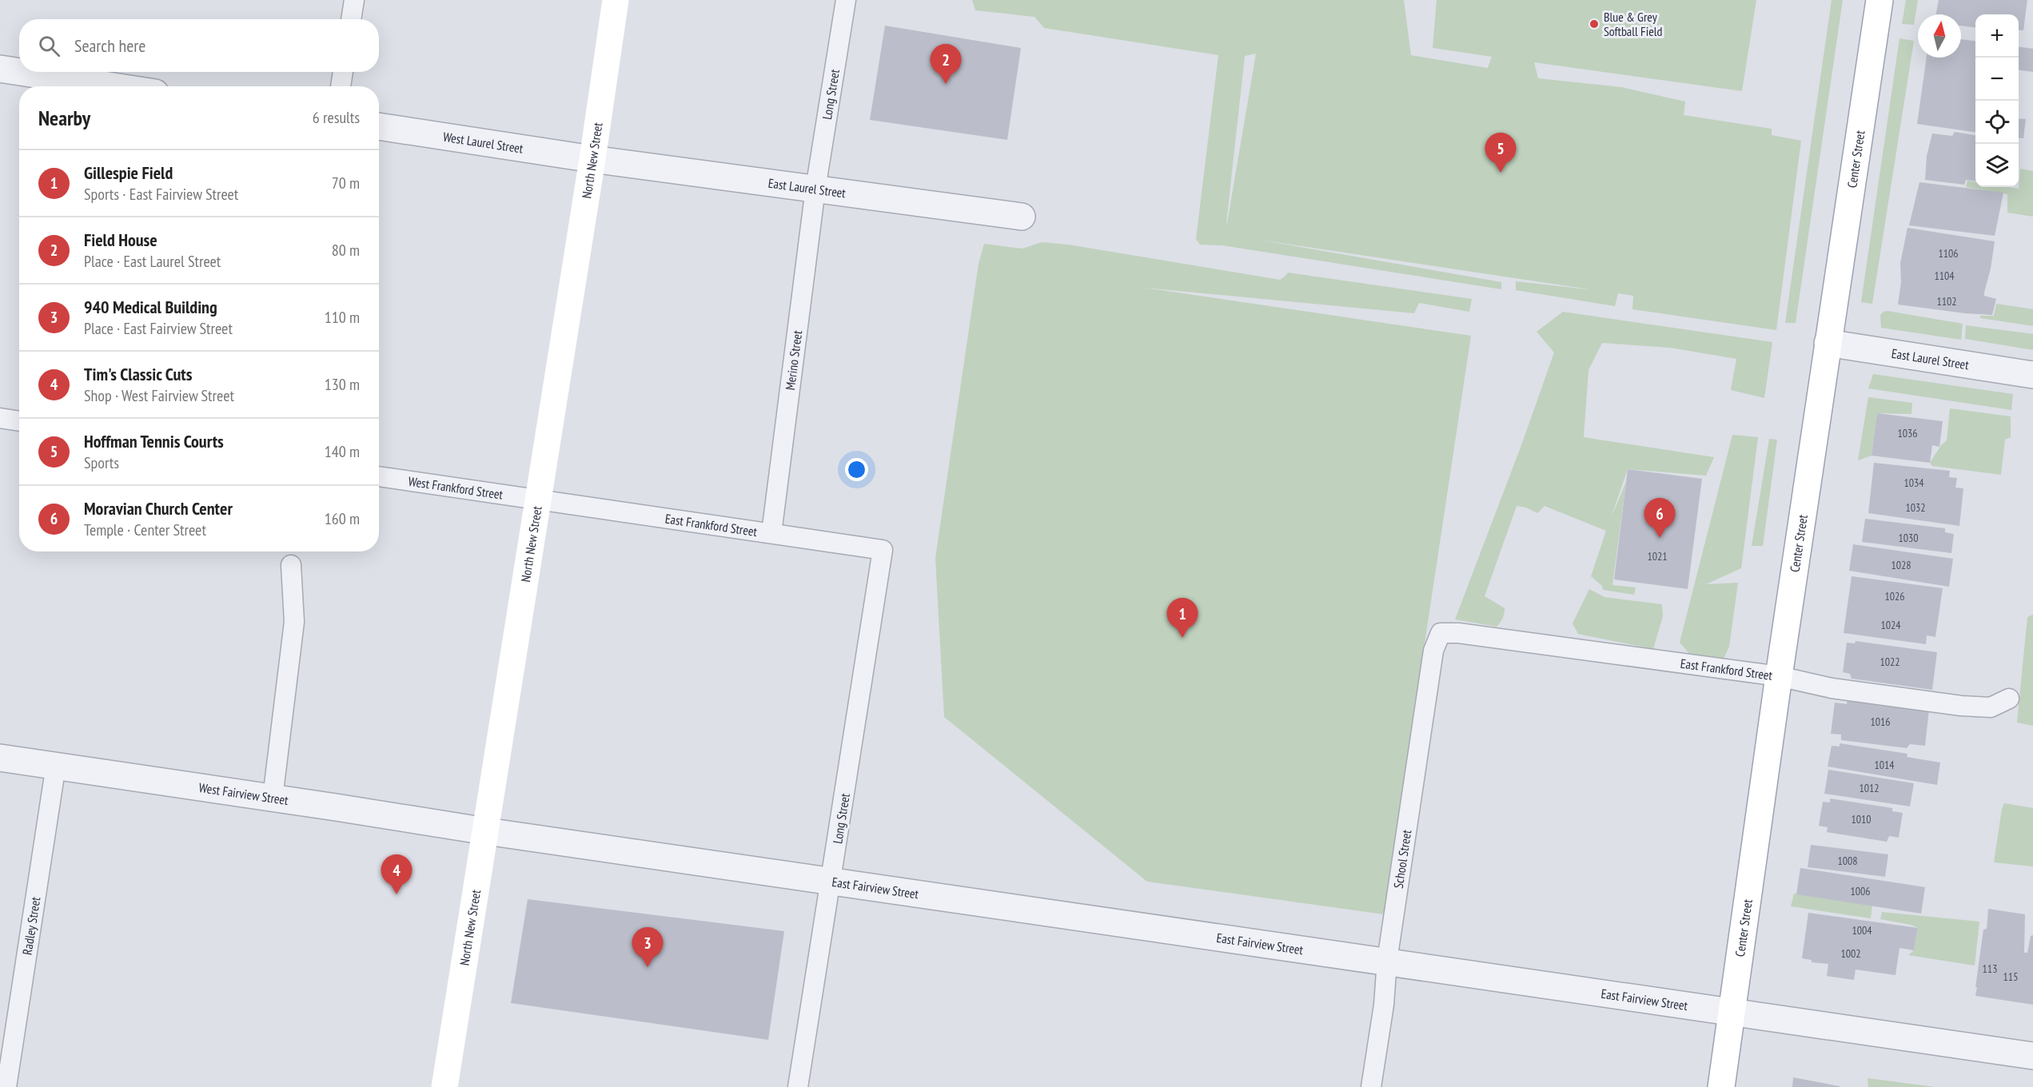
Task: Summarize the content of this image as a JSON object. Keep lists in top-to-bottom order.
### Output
{
  "streets": {
    "main road": ["Center Street", "North New Street"],
    "street": [
      "West Laurel Street",
      "East Laurel Street",
      "West Fairview Street",
      "East Fairview Street"
    ],
    "lane": [
      "Long Street",
      "Merino Street",
      "West Frankford Street",
      "East Frankford Street",
      "School Street",
      "Radley Street"
    ]
  },
  "crossings": [
    ["Long Street", "East Laurel Street"],
    ["Long Street", "Merino Street"],
    ["Long Street", "East Frankford Street"],
    ["Long Street", "East Fairview Street"],
    ["West Laurel Street", "North New Street"],
    ["West Laurel Street", "East Laurel Street"],
    ["Center Street", "East Laurel Street"],
    ["Center Street", "East Frankford Street"],
    ["Center Street", "East Fairview Street"],
    ["North New Street", "East Laurel Street"],
    ["North New Street", "West Frankford Street"],
    ["North New Street", "East Frankford Street"],
    ["North New Street", "West Fairview Street"],
    ["North New Street", "East Fairview Street"],
    ["East Laurel Street", "Merino Street"],
    ["Merino Street", "East Frankford Street"],
    ["West Frankford Street", "East Frankford Street"],
    ["East Frankford Street", "School Street"],
    ["West Fairview Street", "East Fairview Street"],
    ["West Fairview Street", "Radley Street"],
    ["School Street", "East Fairview Street"]
  ],
  "places": ["Blue & Grey Softball Field"],
  "house_numbers": [
    "1106",
    "1104",
    "1102",
    "1036",
    "1034",
    "1032",
    "1030",
    "1021",
    "1028",
    "1026",
    "1024",
    "1022",
    "1016",
    "1014",
    "1012",
    "1010",
    "1008",
    "1006",
    "1004",
    "1002",
    "113",
    "115"
  ],
  "north": "top",
  "page": {
    "map_buttons": ["+", "−"],
    "search": "Search here",
    "pins": [
      "2",
      "5",
      "6",
      "1",
      "4",
      "3"
    ],
    "heading": ["Nearby", "6 results"],
    "list": [
      {
        "mark": "1",
        "name": "Gillespie Field",
        "note": "Sports · East Fairview Street",
        "value": "70 m"
      },
      {
        "mark": "2",
        "name": "Field House",
        "note": "Place · East Laurel Street",
        "value": "80 m"
      },
      {
        "mark": "3",
        "name": "940 Medical Building",
        "note": "Place · East Fairview Street",
        "value": "110 m"
      },
      {
        "mark": "4",
        "name": "Tim's Classic Cuts",
        "note": "Shop · West Fairview Street",
        "value": "130 m"
      },
      {
        "mark": "5",
        "name": "Hoffman Tennis Courts",
        "note": "Sports",
        "value": "140 m"
      },
      {
        "mark": "6",
        "name": "Moravian Church Center",
        "note": "Temple · Center Street",
        "value": "160 m"
      }
    ]
  }
}
